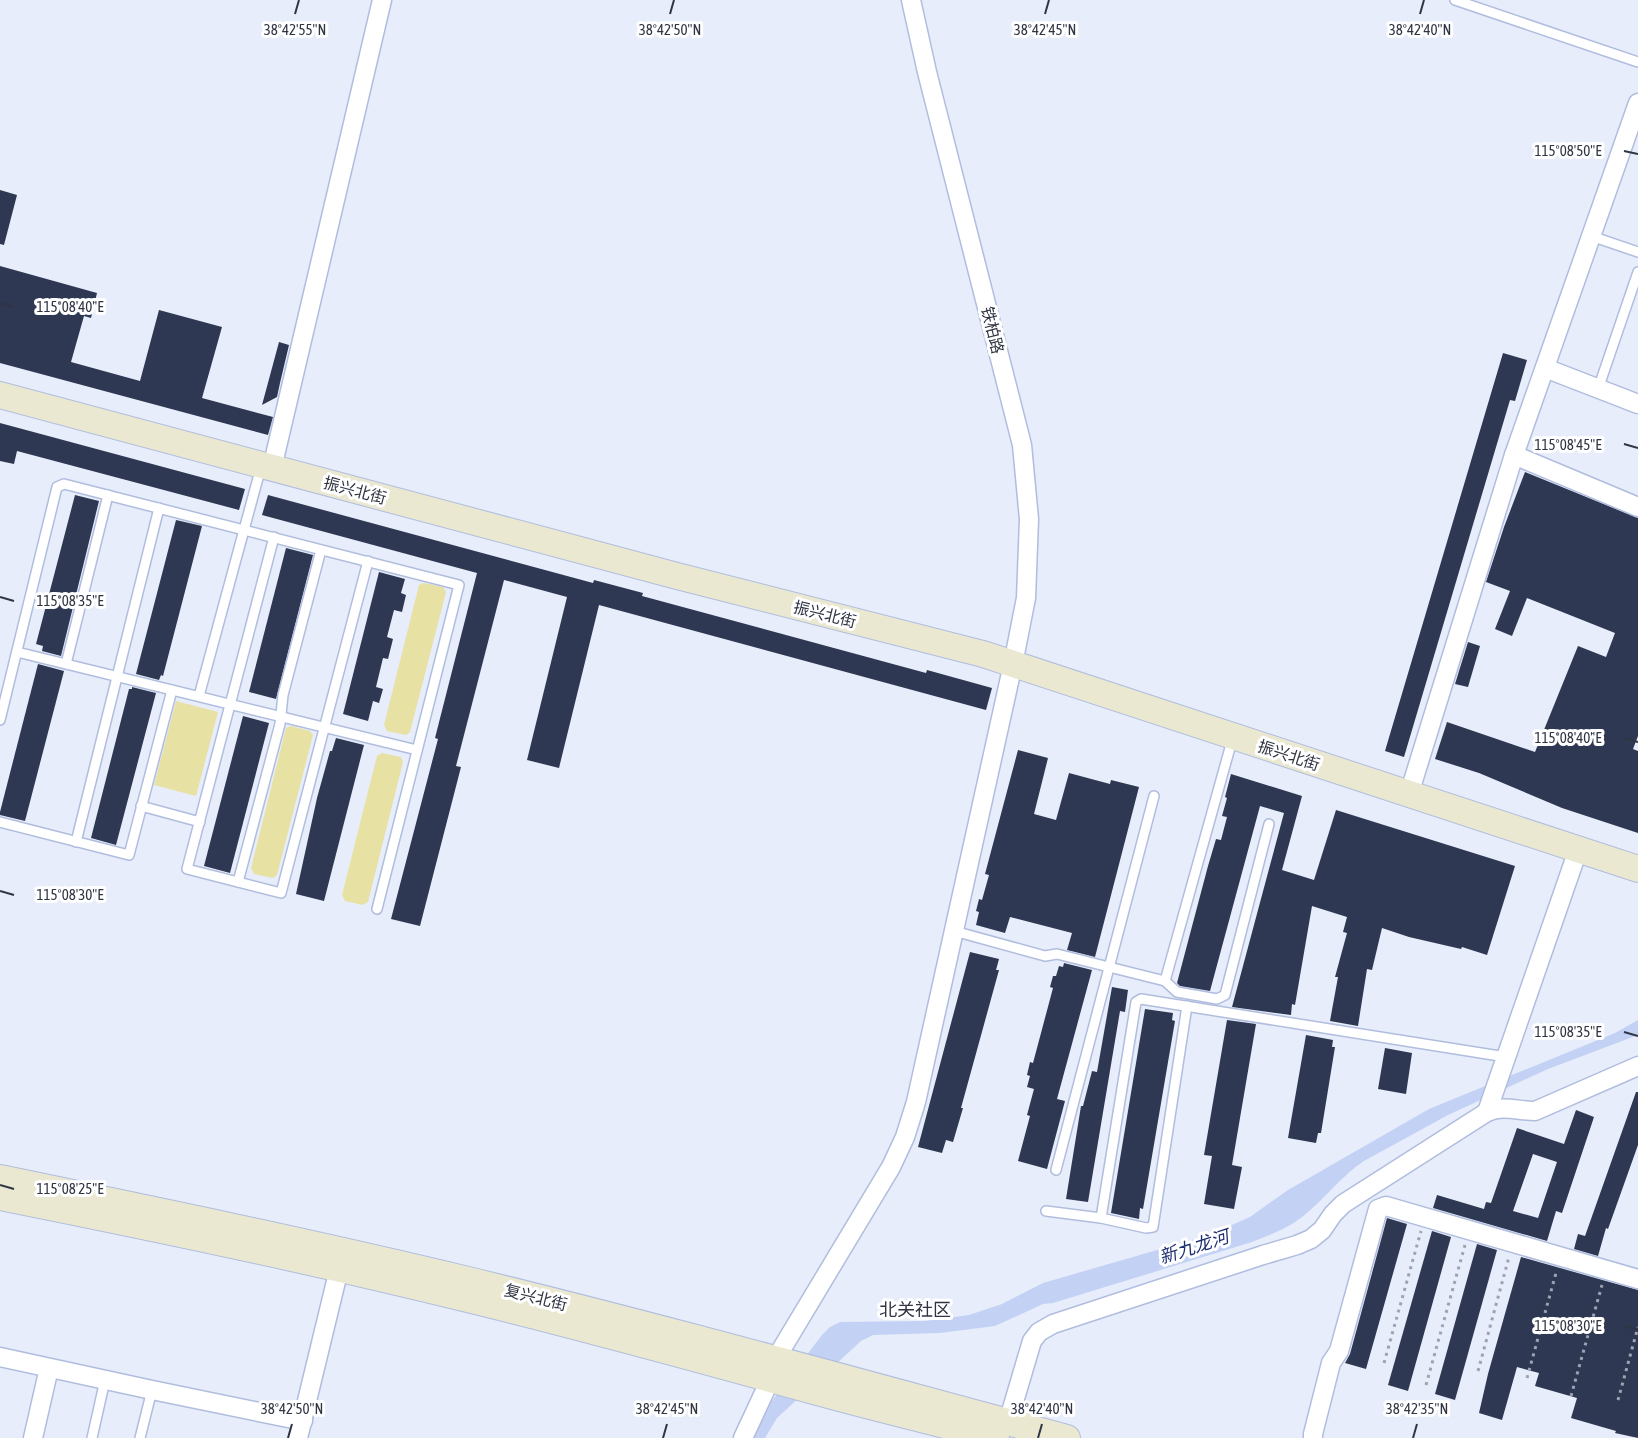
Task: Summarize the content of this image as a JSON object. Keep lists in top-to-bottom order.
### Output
{
  "streets": {
    "main road": ["振兴北街", "复兴北街"],
    "street": ["铁柏路"]
  },
  "crossings": [
    ["铁柏路", "振兴北街"],
    ["铁柏路", "复兴北街"]
  ],
  "districts": ["北关社区"],
  "water": ["新九龙河"],
  "coordinates": [
    "38°42'50\"N",
    "38°42'45\"N",
    "38°42'40\"N",
    "38°42'55\"N",
    "115°08'50\"E",
    "115°08'40\"E",
    "115°08'45\"E",
    "115°08'35\"E",
    "115°08'30\"E",
    "115°08'25\"E",
    "38°42'35\"N"
  ]
}
